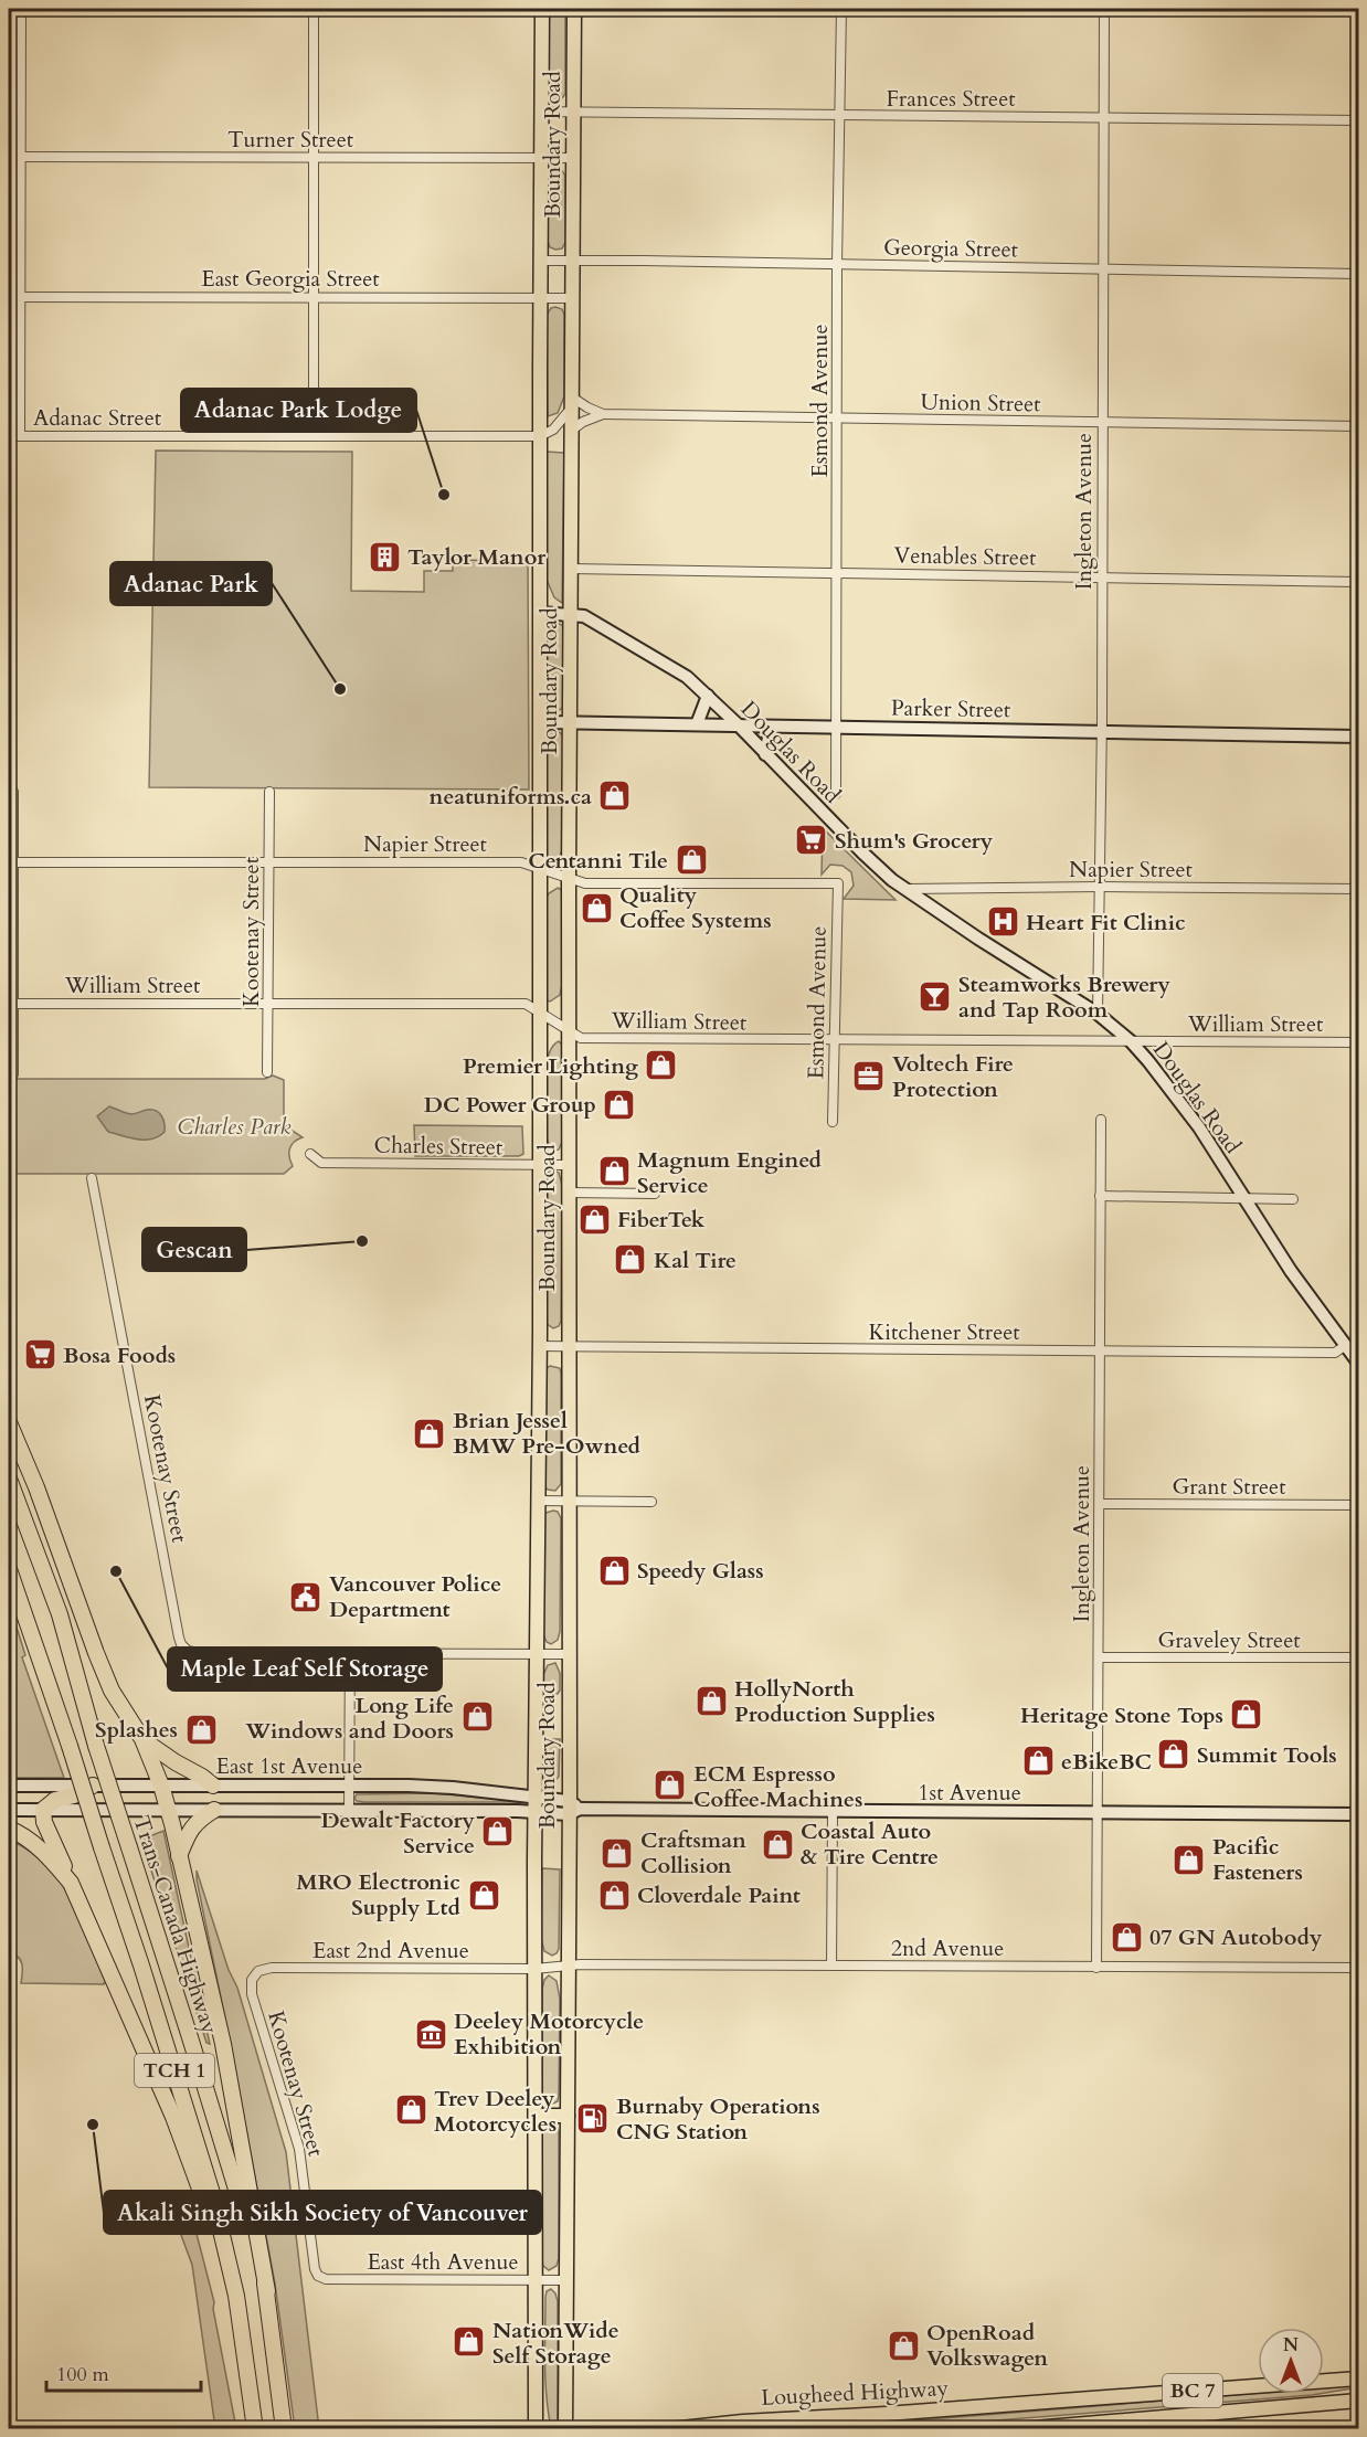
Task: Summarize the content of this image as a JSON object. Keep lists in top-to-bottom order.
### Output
{
  "streets": {
    "highway": ["Trans-Canada Highway", "TCH 1"],
    "main road": ["Boundary Road", "BC 7", "Lougheed Highway"],
    "street": [
      "Frances Street",
      "Turner Street",
      "Georgia Street",
      "East Georgia Street",
      "Esmond Avenue",
      "Union Street",
      "Adanac Street",
      "Ingleton Avenue",
      "Venables Street",
      "Parker Street",
      "Douglas Road",
      "Napier Street",
      "Kootenay Street",
      "William Street",
      "Charles Street",
      "Kitchener Street",
      "Grant Street",
      "Graveley Street",
      "East 1st Avenue",
      "1st Avenue",
      "2nd Avenue",
      "East 2nd Avenue",
      "East 4th Avenue"
    ]
  },
  "crossings": [
    ["Frances Street", "Boundary Road"],
    ["Frances Street", "Esmond Avenue"],
    ["Frances Street", "Ingleton Avenue"],
    ["Turner Street", "Boundary Road"],
    ["Boundary Road", "Georgia Street"],
    ["Boundary Road", "East Georgia Street"],
    ["Boundary Road", "Union Street"],
    ["Boundary Road", "Adanac Street"],
    ["Boundary Road", "Venables Street"],
    ["Boundary Road", "Parker Street"],
    ["Boundary Road", "Douglas Road"],
    ["Boundary Road", "Napier Street"],
    ["Boundary Road", "William Street"],
    ["Boundary Road", "Charles Street"],
    ["Boundary Road", "Kitchener Street"],
    ["Boundary Road", "East 1st Avenue"],
    ["Boundary Road", "1st Avenue"],
    ["Boundary Road", "2nd Avenue"],
    ["Boundary Road", "East 2nd Avenue"],
    ["Boundary Road", "East 4th Avenue"],
    ["Georgia Street", "Esmond Avenue"],
    ["Georgia Street", "Ingleton Avenue"],
    ["Esmond Avenue", "Union Street"],
    ["Esmond Avenue", "Venables Street"],
    ["Esmond Avenue", "Parker Street"],
    ["Esmond Avenue", "Napier Street"],
    ["Esmond Avenue", "William Street"],
    ["Union Street", "Ingleton Avenue"],
    ["Ingleton Avenue", "Venables Street"],
    ["Ingleton Avenue", "Parker Street"],
    ["Ingleton Avenue", "Douglas Road"],
    ["Ingleton Avenue", "Napier Street"],
    ["Ingleton Avenue", "Kitchener Street"],
    ["Ingleton Avenue", "Grant Street"],
    ["Ingleton Avenue", "Graveley Street"],
    ["Ingleton Avenue", "1st Avenue"],
    ["Ingleton Avenue", "2nd Avenue"],
    ["Parker Street", "Douglas Road"],
    ["Douglas Road", "Napier Street"],
    ["Douglas Road", "William Street"],
    ["Douglas Road", "Kitchener Street"],
    ["Napier Street", "Kootenay Street"],
    ["Kootenay Street", "William Street"],
    ["Kootenay Street", "East 2nd Avenue"],
    ["Kootenay Street", "East 4th Avenue"],
    ["East 1st Avenue", "1st Avenue"],
    ["2nd Avenue", "East 2nd Avenue"]
  ],
  "parks": ["Charles Park"],
  "places": {
    "other": [
      "Adanac Park Lodge",
      "Adanac Park",
      "Gescan",
      "Maple Leaf Self Storage",
      "Akali Singh Sikh Society of Vancouver"
    ],
    "building": ["Taylor Manor"],
    "shop": [
      "neatuniforms.ca",
      "Centanni Tile",
      "Quality Coffee Systems",
      "Premier Lighting",
      "DC Power Group",
      "Magnum Engined Service",
      "FiberTek",
      "Kal Tire",
      "Brian Jessel BMW Pre-Owned",
      "Speedy Glass",
      "HollyNorth Production Supplies",
      "Heritage Stone Tops",
      "Long Life Windows and Doors",
      "Splashes",
      "Summit Tools",
      "eBikeBC",
      "ECM Espresso Coffee Machines",
      "Dewalt Factory Service",
      "Coastal Auto & Tire Centre",
      "Craftsman Collision",
      "Pacific Fasteners",
      "MRO Electronic Supply Ltd",
      "Cloverdale Paint",
      "07 GN Autobody",
      "Trev Deeley Motorcycles",
      "NationWide Self Storage",
      "OpenRoad Volkswagen"
    ],
    "supermarket": ["Shum's Grocery", "Bosa Foods"],
    "hospital": ["Heart Fit Clinic"],
    "bar": ["Steamworks Brewery and Tap Room"],
    "office": ["Voltech Fire Protection"],
    "public building": ["Vancouver Police Department"],
    "museum": ["Deeley Motorcycle Exhibition"],
    "fuel station": ["Burnaby Operations CNG Station"]
  },
  "scale_bar": "100 m",
  "north": "top"
}
